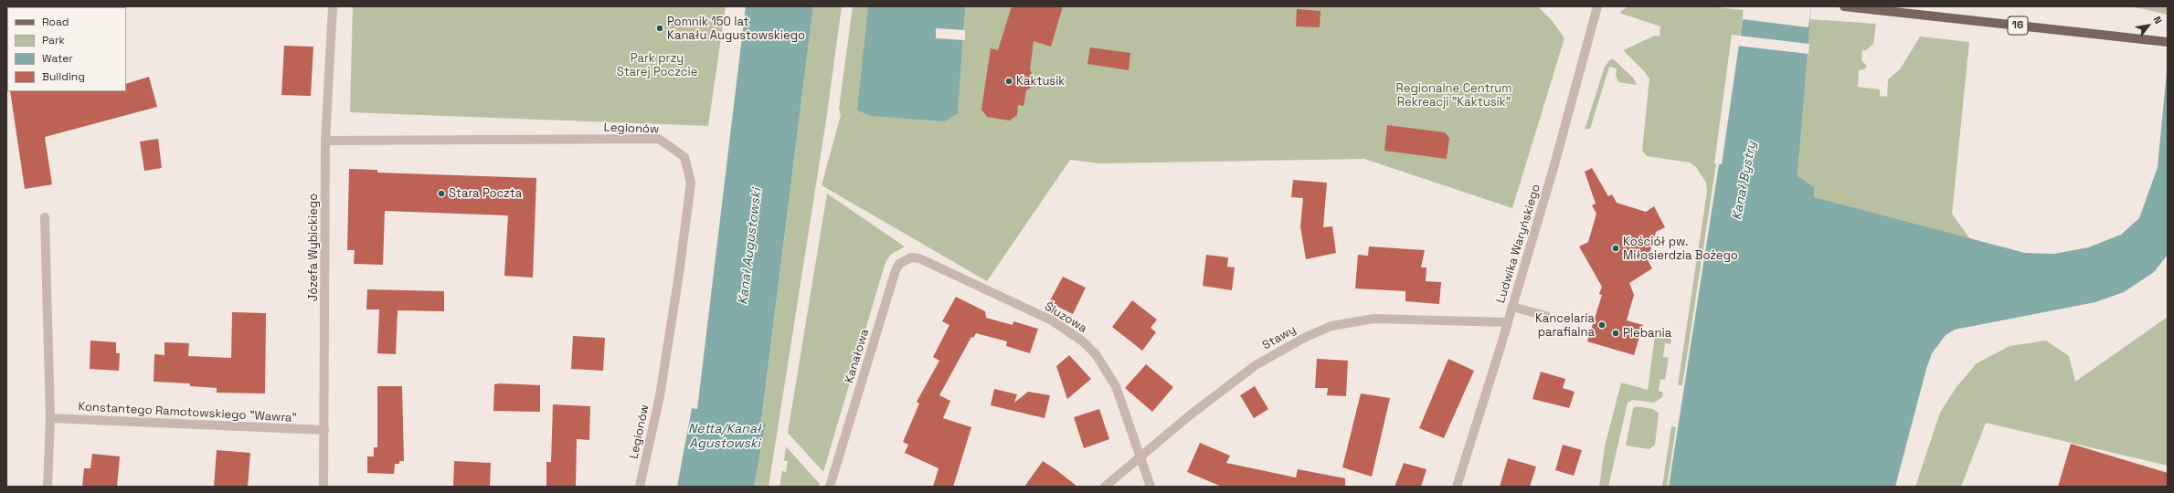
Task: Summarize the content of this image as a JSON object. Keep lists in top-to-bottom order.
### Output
{
  "streets": {
    "main road": ["16"],
    "street": [
      "Legionów",
      "Ludwika Waryńskiego",
      "Józefa Wybickiego",
      "Śluzowa",
      "Stawy",
      "Kanałowa",
      "Konstantego Ramotowskiego \"Wawra\""
    ]
  },
  "crossings": [
    ["Legionów", "Józefa Wybickiego"],
    ["Ludwika Waryńskiego", "Stawy"],
    ["Józefa Wybickiego", "Konstantego Ramotowskiego \"Wawra\""],
    ["Śluzowa", "Stawy"],
    ["Śluzowa", "Kanałowa"]
  ],
  "water": ["Kanał Bystry", "Kanał Augustowski", "Netta/Kanał Agustowski"],
  "parks": ["Park przy Starej Poczcie", "Regionalne Centrum Rekreacji \"Kaktusik\""],
  "places": [
    "Pomnik 150 lat Kanału Augustowskiego",
    "Kaktusik",
    "Stara Poczta",
    "Kościół pw. Miłosierdzia Bożego",
    "Kancelaria parafialna",
    "Plebania"
  ],
  "legend": [
    "Road",
    "Park",
    "Water",
    "Building"
  ],
  "north": "top right"
}
